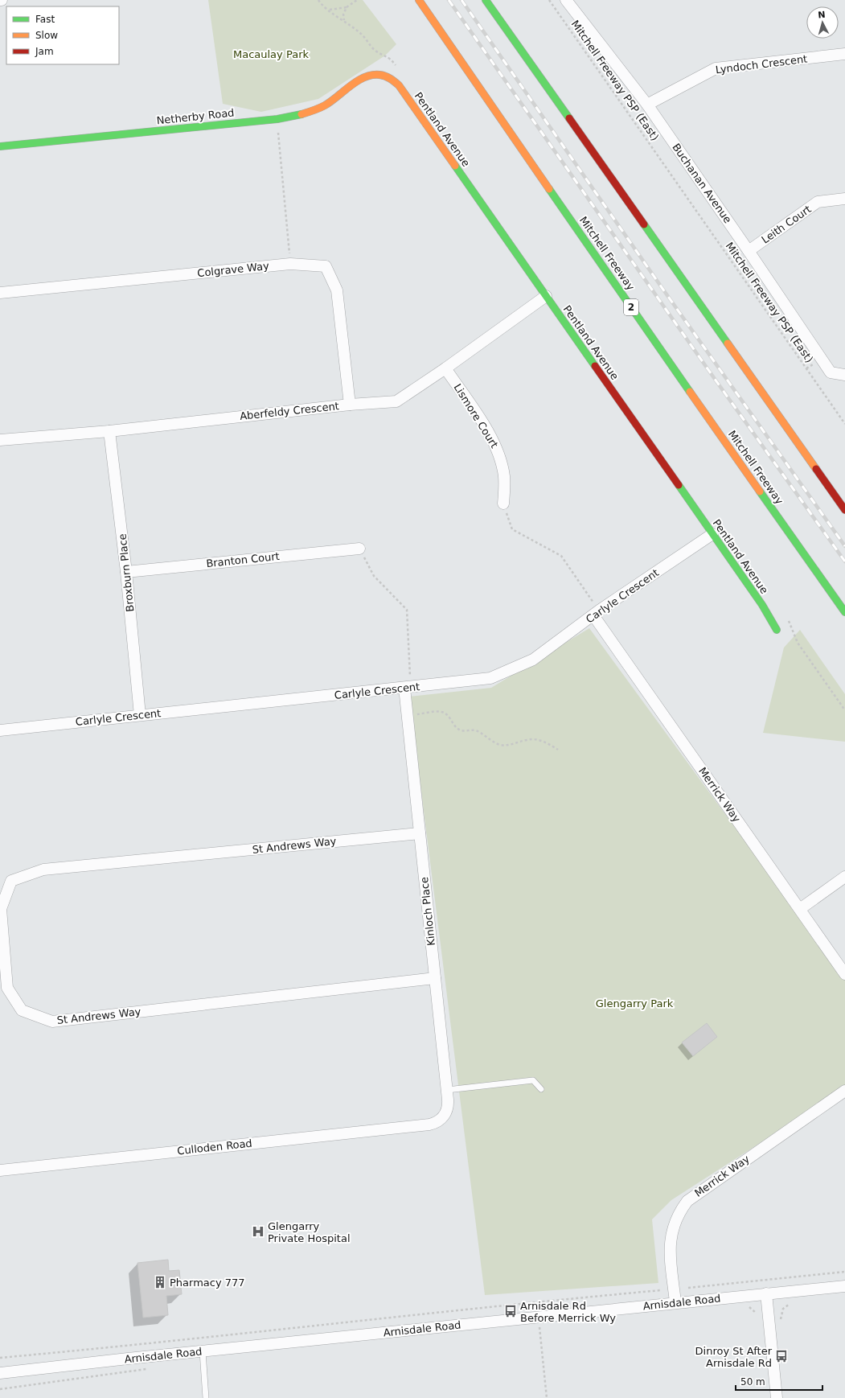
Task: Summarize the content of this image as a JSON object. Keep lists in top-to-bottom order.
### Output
{
  "streets": {
    "main road": [
      "Netherby Road",
      "Pentland Avenue",
      "Mitchell Freeway",
      "2"
    ],
    "street": [
      "Lyndoch Crescent",
      "Buchanan Avenue",
      "Leith Court",
      "Colgrave Way",
      "Aberfeldy Crescent",
      "Lismore Court",
      "Branton Court",
      "Broxburn Place",
      "Carlyle Crescent",
      "Merrick Way",
      "St Andrews Way",
      "Kinloch Place",
      "Culloden Road",
      "Arnisdale Road"
    ],
    "path": ["Mitchell Freeway PSP (East)"]
  },
  "crossings": [
    ["Lyndoch Crescent", "Buchanan Avenue"],
    ["Netherby Road", "Pentland Avenue"],
    ["Pentland Avenue", "Aberfeldy Crescent"],
    ["Pentland Avenue", "Carlyle Crescent"],
    ["Buchanan Avenue", "Leith Court"],
    ["Colgrave Way", "Aberfeldy Crescent"],
    ["Aberfeldy Crescent", "Lismore Court"],
    ["Aberfeldy Crescent", "Broxburn Place"],
    ["Branton Court", "Broxburn Place"],
    ["Broxburn Place", "Carlyle Crescent"],
    ["Carlyle Crescent", "Merrick Way"],
    ["Carlyle Crescent", "Kinloch Place"],
    ["Merrick Way", "Arnisdale Road"],
    ["St Andrews Way", "Kinloch Place"],
    ["Kinloch Place", "Culloden Road"]
  ],
  "parks": ["Macaulay Park", "Glengarry Park"],
  "places": {
    "hospital": ["Glengarry Private Hospital"],
    "building": ["Pharmacy 777"],
    "bus stop": ["Arnisdale Rd Before Merrick Wy", "Dinroy St After Arnisdale Rd"]
  },
  "legend": ["Fast", "Slow", "Jam"],
  "scale_bar": "50 m",
  "north": "top"
}
